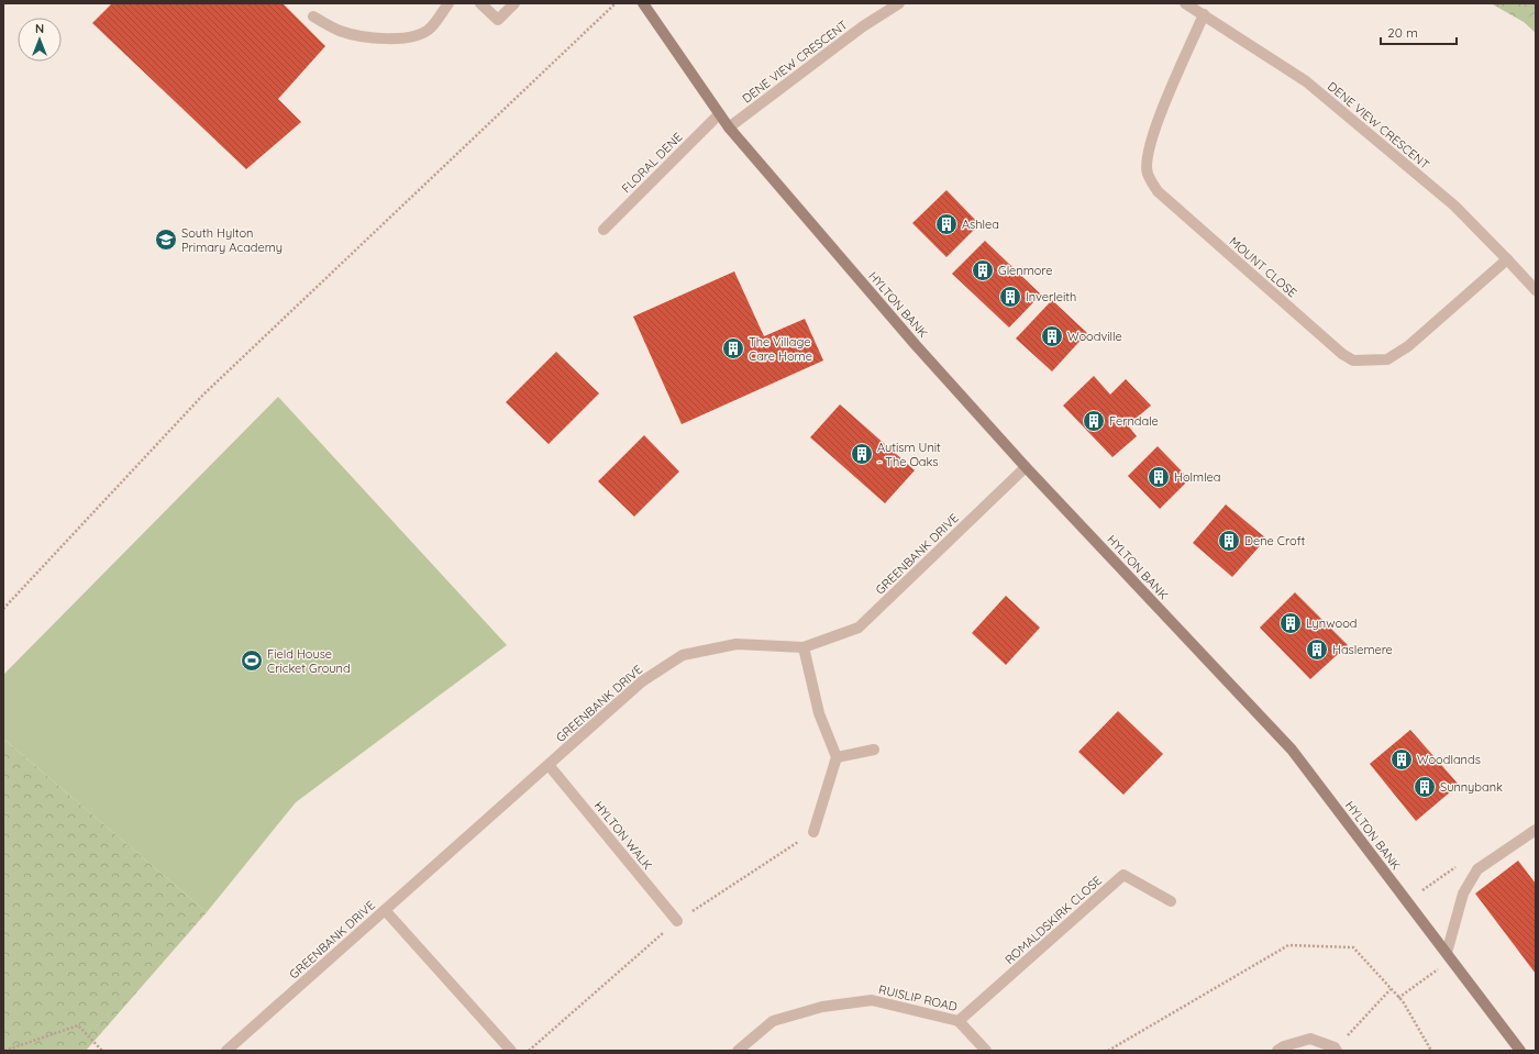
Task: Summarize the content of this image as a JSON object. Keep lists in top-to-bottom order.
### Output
{
  "streets": {
    "street": [
      "DENE VIEW CRESCENT",
      "FLORAL DENE",
      "MOUNT CLOSE",
      "HYLTON BANK",
      "GREENBANK DRIVE",
      "HYLTON WALK",
      "ROMALDSKIRK CLOSE",
      "RUISLIP ROAD"
    ]
  },
  "crossings": [
    ["DENE VIEW CRESCENT", "MOUNT CLOSE"],
    ["DENE VIEW CRESCENT", "HYLTON BANK"],
    ["FLORAL DENE", "HYLTON BANK"],
    ["HYLTON BANK", "GREENBANK DRIVE"],
    ["GREENBANK DRIVE", "HYLTON WALK"],
    ["ROMALDSKIRK CLOSE", "RUISLIP ROAD"]
  ],
  "places": {
    "building": [
      "Ashlea",
      "Glenmore",
      "Inverleith",
      "Woodville",
      "The Village Care Home",
      "Ferndale",
      "Autism Unit - The Oaks",
      "Holmlea",
      "Dene Croft",
      "Lynwood",
      "Haslemere",
      "Woodlands",
      "Sunnybank"
    ],
    "school or university": ["South Hylton Primary Academy"],
    "sports": ["Field House Cricket Ground"]
  },
  "scale_bar": "20 m",
  "north": "top"
}
